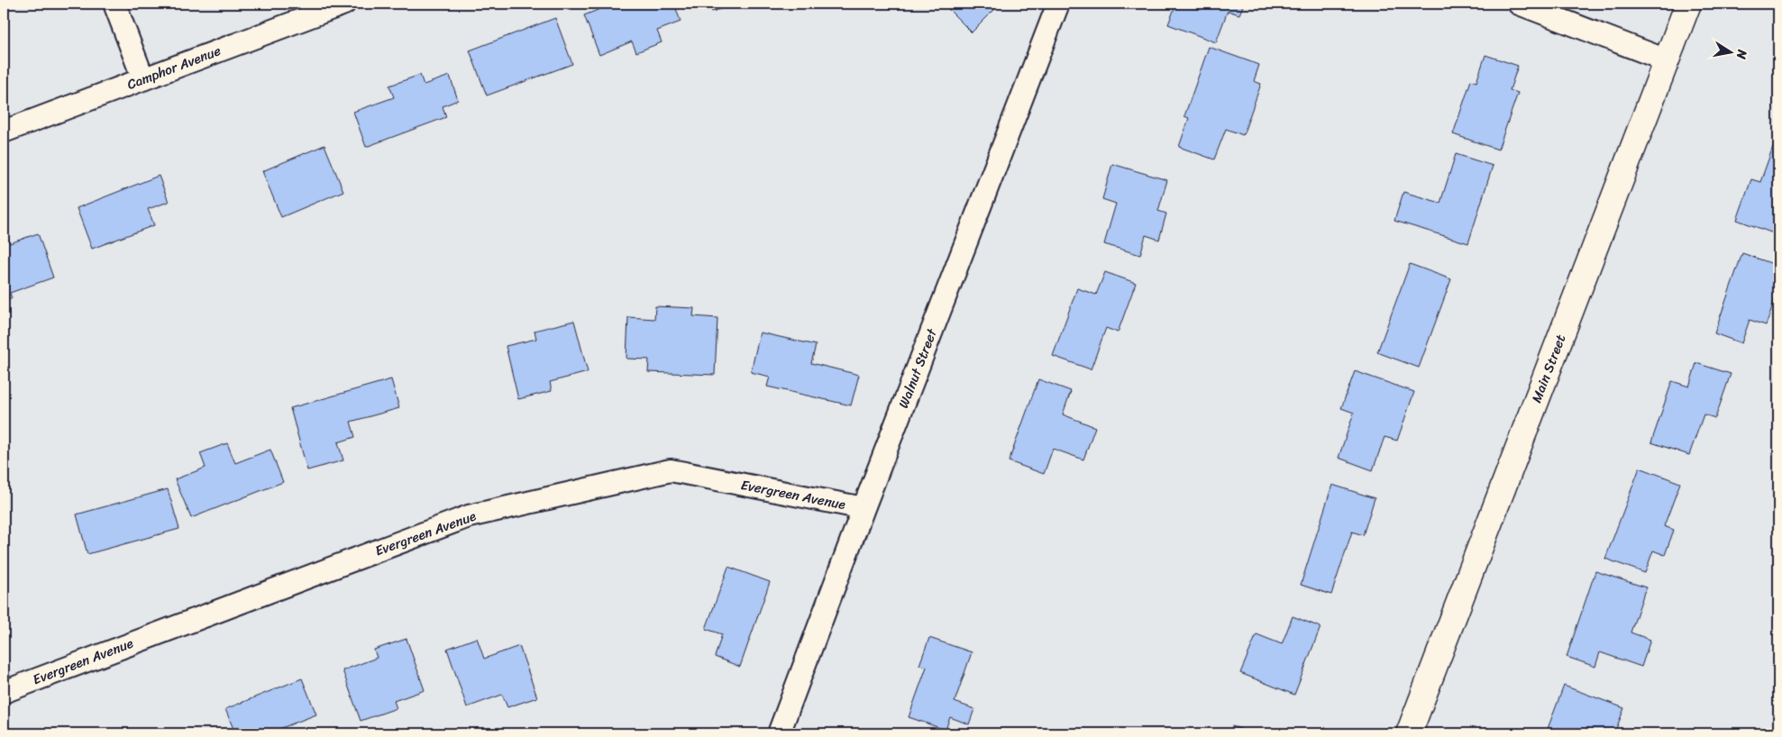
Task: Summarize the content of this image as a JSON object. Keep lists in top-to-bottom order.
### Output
{
  "streets": {
    "main road": ["Main Street"],
    "street": ["Camphor Avenue", "Walnut Street", "Evergreen Avenue"]
  },
  "crossings": [
    ["Walnut Street", "Evergreen Avenue"]
  ],
  "north": "right"
}
